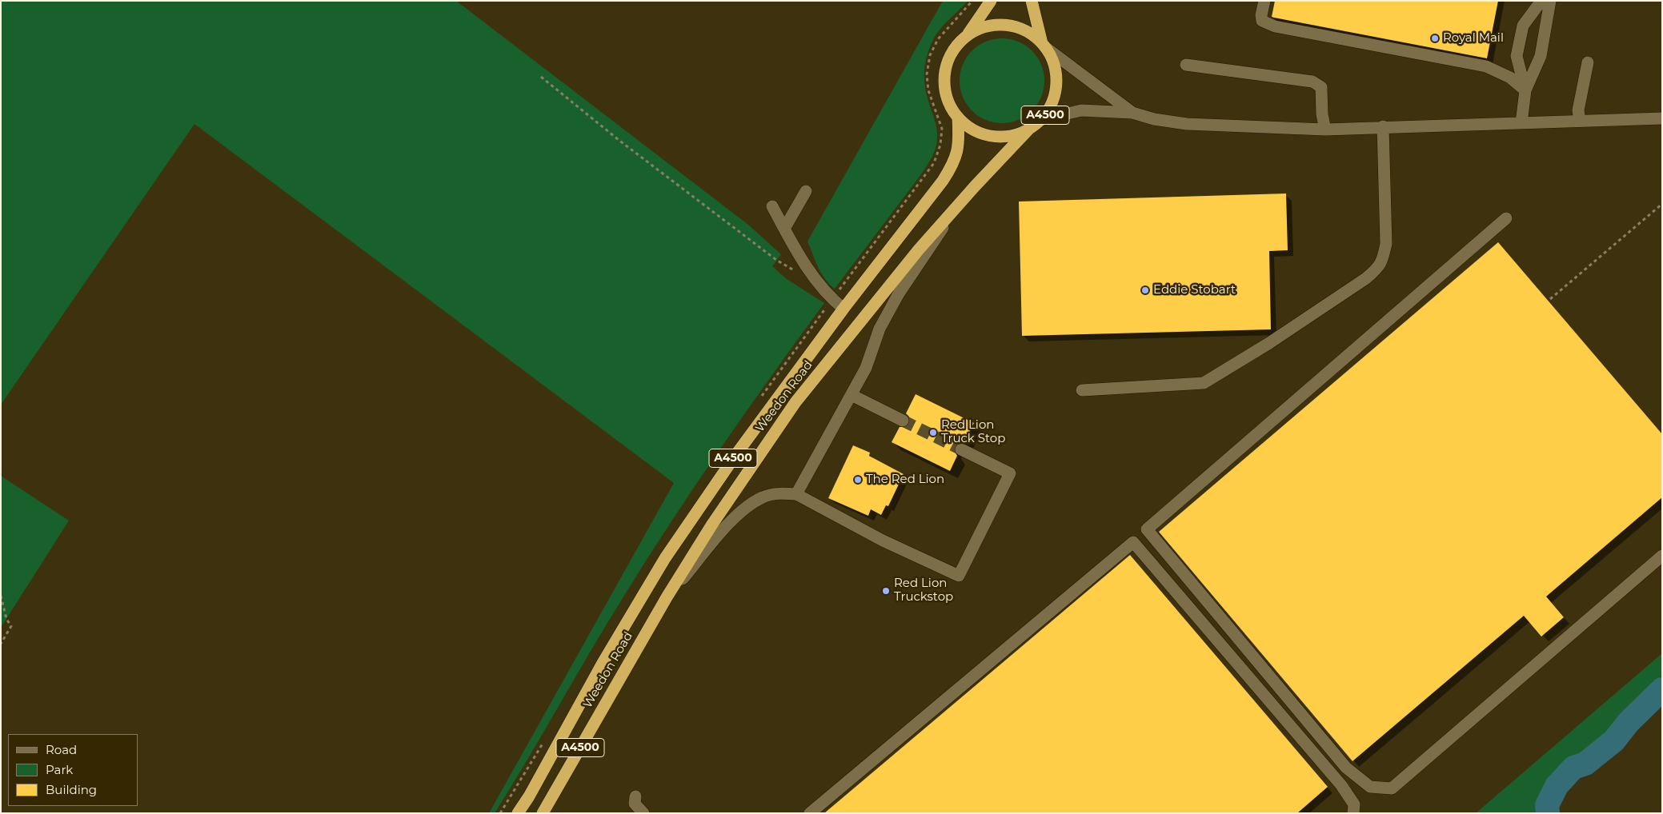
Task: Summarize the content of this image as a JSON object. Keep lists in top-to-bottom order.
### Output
{
  "streets": {
    "highway": ["A4500", "Weedon Road"]
  },
  "crossings": [
    ["A4500", "Weedon Road"]
  ],
  "places": [
    "Royal Mail",
    "Eddie Stobart",
    "Red Lion Truck Stop",
    "The Red Lion",
    "Red Lion Truckstop"
  ],
  "legend": ["Road", "Park", "Building"]
}
